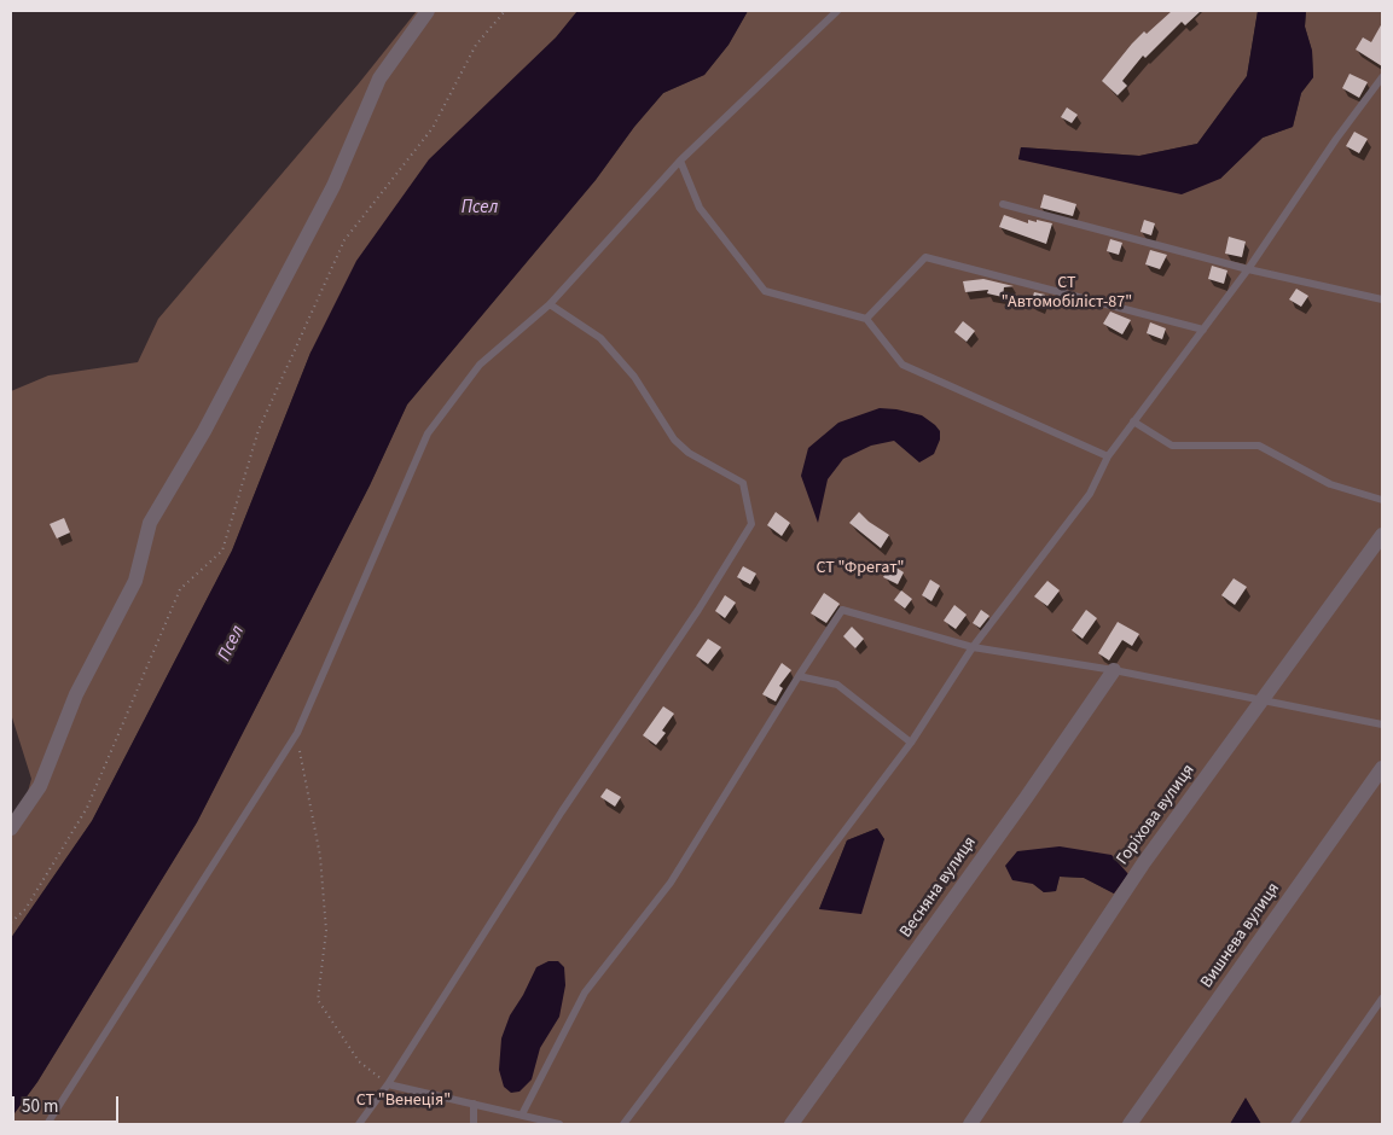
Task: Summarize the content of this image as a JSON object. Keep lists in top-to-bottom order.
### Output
{
  "streets": {
    "street": ["Горіхова вулиця", "Весняна вулиця", "Вишнева вулиця"]
  },
  "water": ["Псел"],
  "parks": ["СТ \"Автомобiлiст-87\"", "СТ \"Фрегат\"", "СТ \"Венеція\""],
  "scale_bar": "50 m"
}
